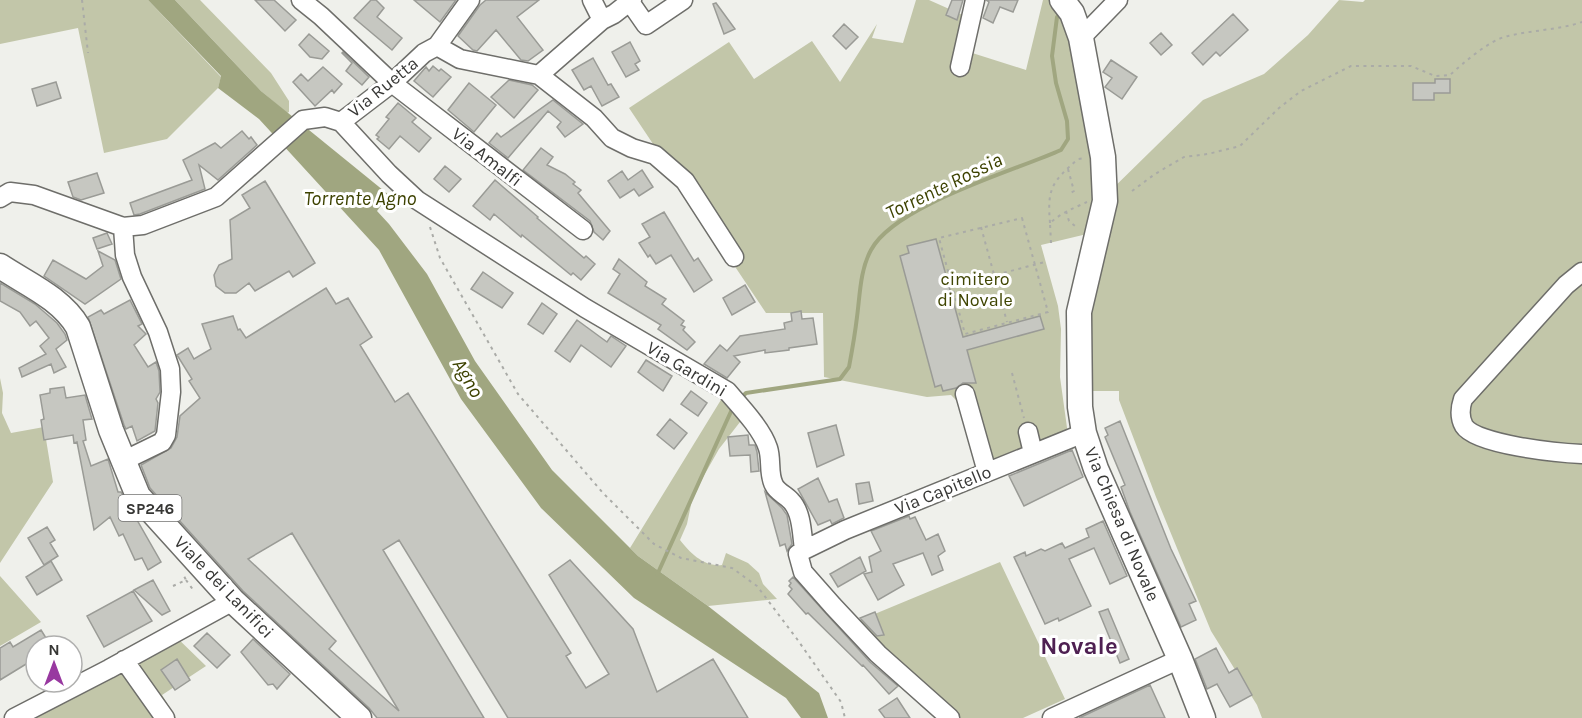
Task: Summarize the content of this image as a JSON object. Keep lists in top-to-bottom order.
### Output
{
  "streets": {
    "main road": ["SP246", "Via Chiesa di Novale", "Viale dei Lanifici"],
    "street": [
      "Via Ruetta",
      "Via Amalfi",
      "Via Gardini",
      "Via Capitello"
    ]
  },
  "crossings": [
    ["Via Ruetta", "Via Amalfi"],
    ["Via Ruetta", "Via Gardini"],
    ["Via Gardini", "Via Capitello"],
    ["Via Capitello", "Via Chiesa di Novale"]
  ],
  "districts": ["Novale"],
  "water": ["Torrente Rossia", "Torrente Agno", "Agno"],
  "parks": ["cimitero di Novale"],
  "north": "top"
}
